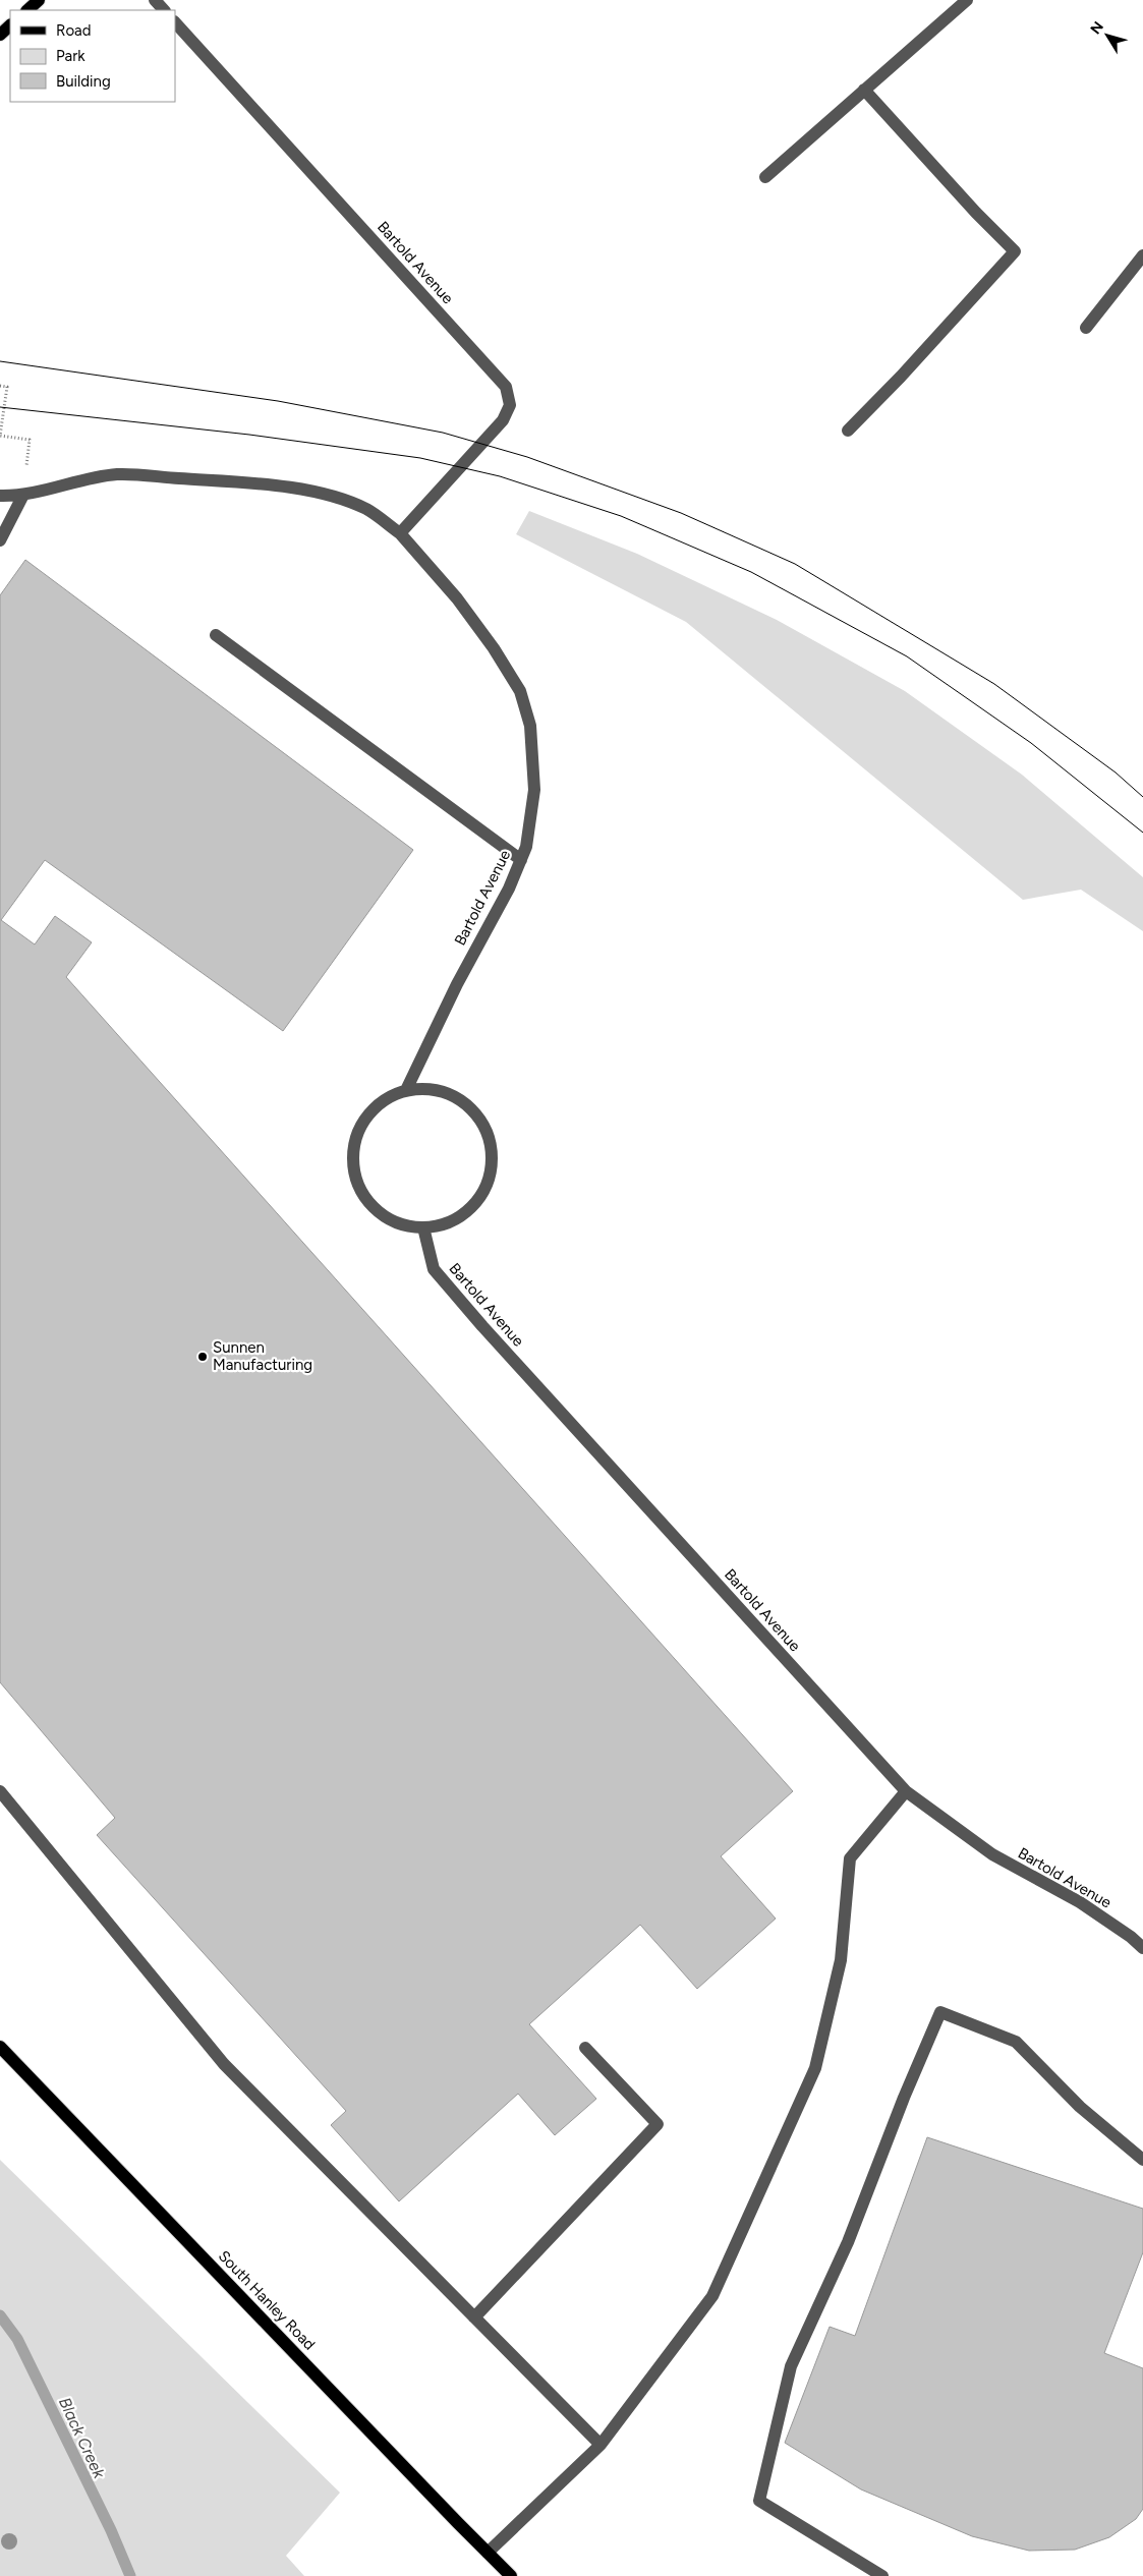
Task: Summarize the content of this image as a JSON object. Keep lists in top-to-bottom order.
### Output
{
  "streets": {
    "main road": ["South Hanley Road"],
    "street": ["Bartold Avenue"]
  },
  "water": ["Black Creek"],
  "places": ["Sunnen Manufacturing"],
  "legend": ["Road", "Park", "Building"],
  "north": "top left"
}
